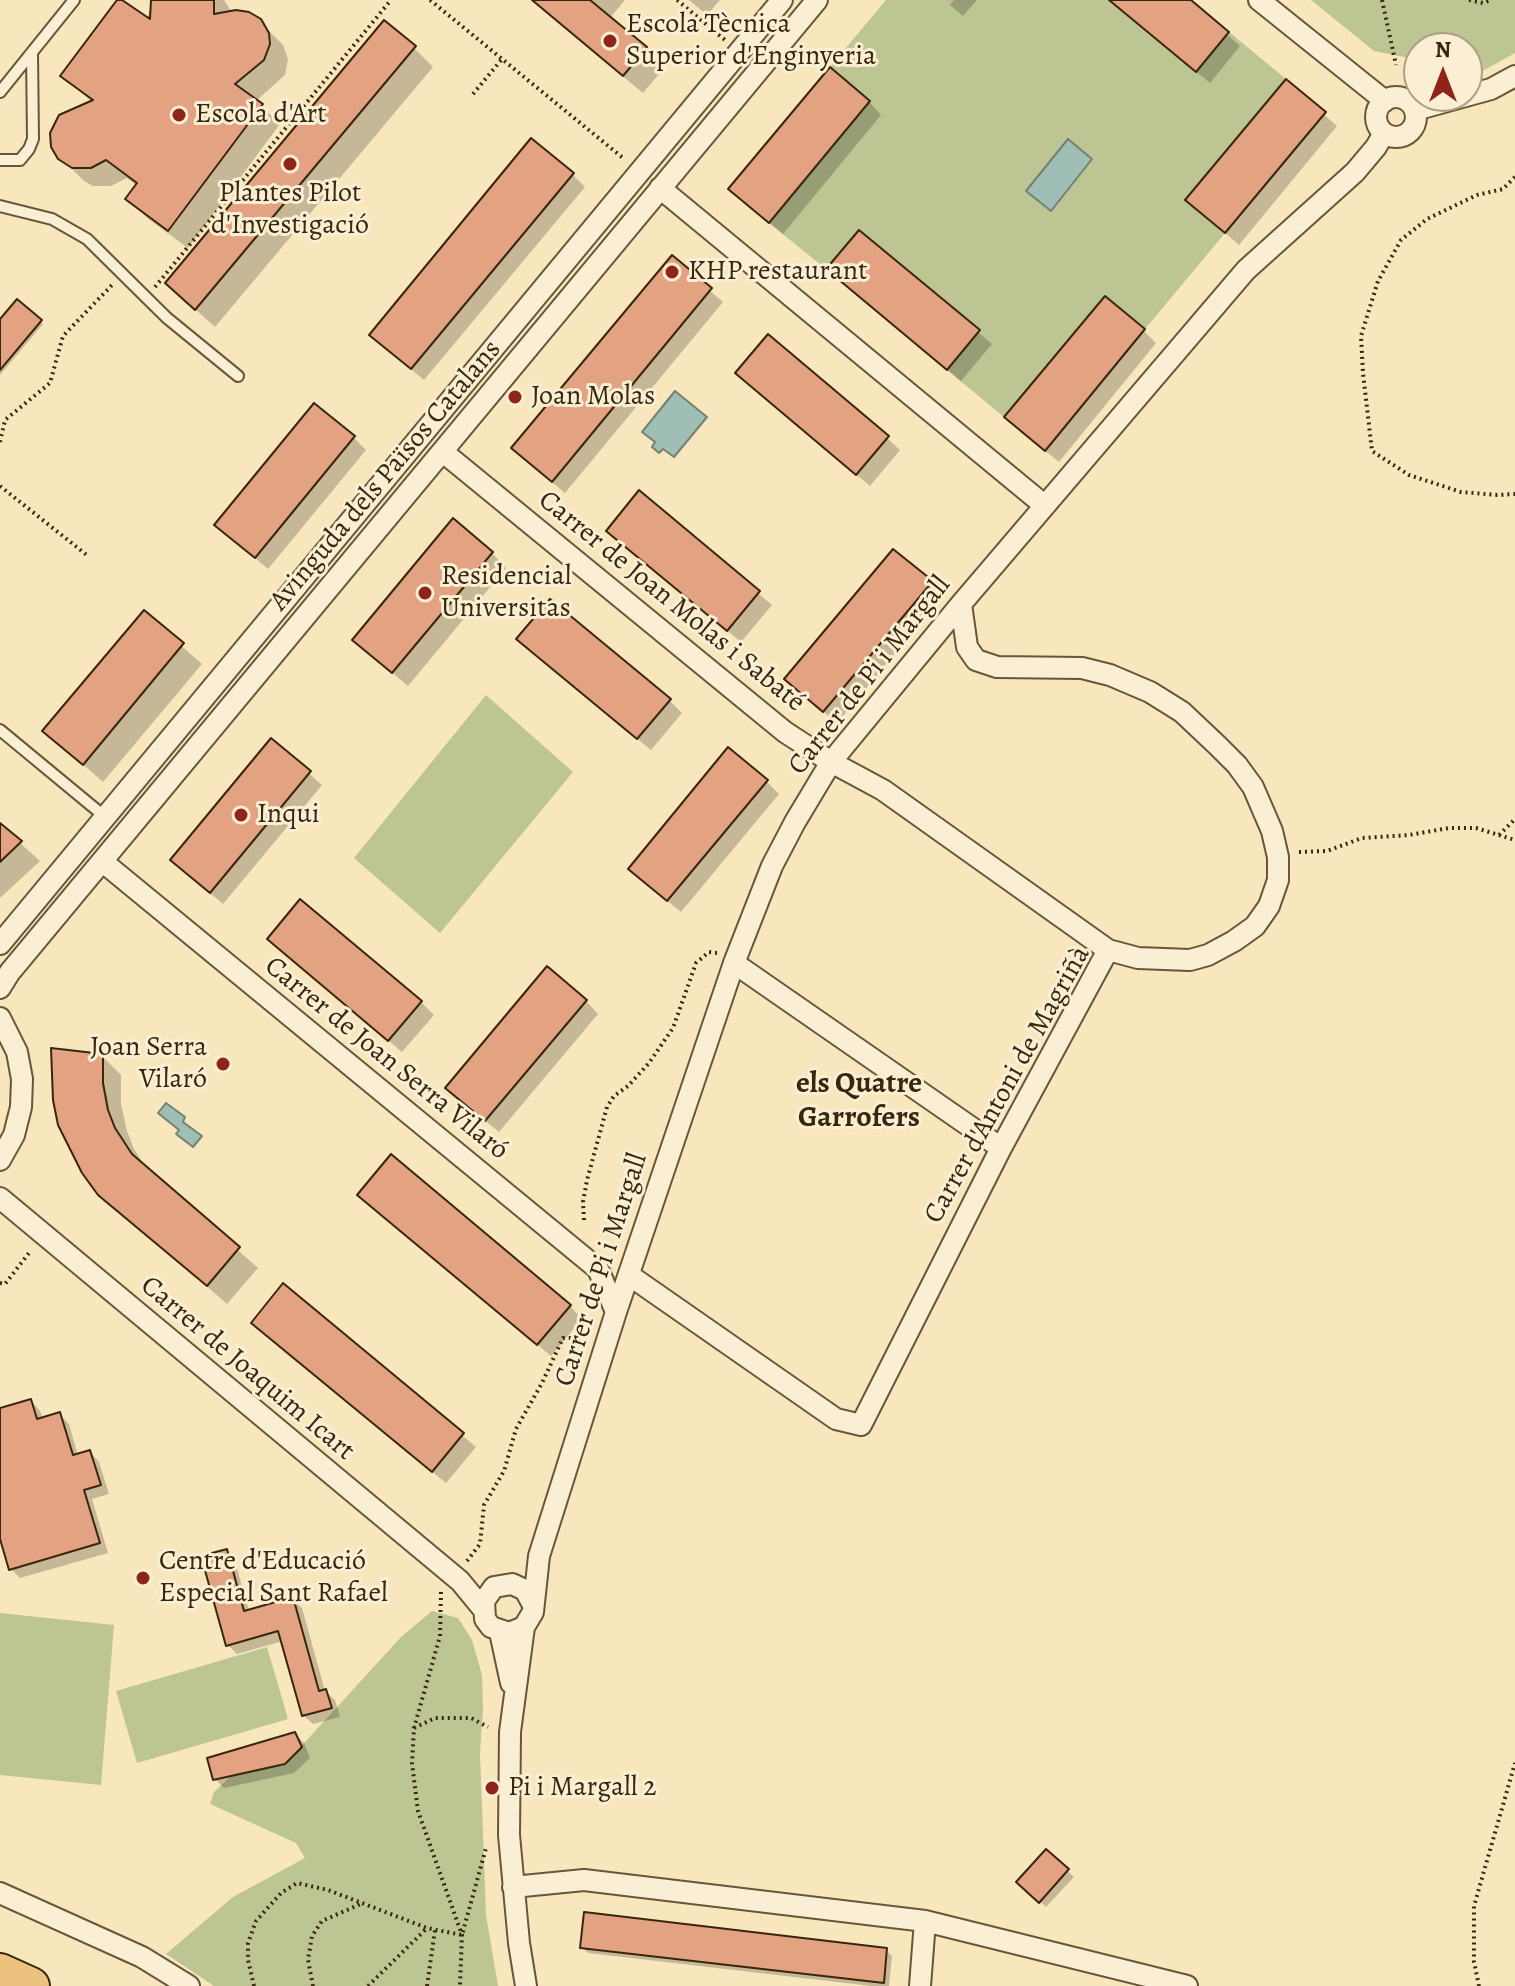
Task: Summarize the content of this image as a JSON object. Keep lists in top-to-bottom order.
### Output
{
  "streets": {
    "street": [
      "Avinguda dels Països Catalans",
      "Carrer de Joan Molas i Sabaté",
      "Carrer de Pi i Margall",
      "Carrer de Joan Serra Vilaró",
      "Carrer d'Antoni de Magriñà",
      "Carrer de Joaquim Icart"
    ]
  },
  "crossings": [
    ["Avinguda dels Països Catalans", "Carrer de Joan Molas i Sabaté"],
    ["Avinguda dels Països Catalans", "Carrer de Joan Serra Vilaró"],
    ["Carrer de Joan Molas i Sabaté", "Carrer de Pi i Margall"],
    ["Carrer de Joan Molas i Sabaté", "Carrer d'Antoni de Magriñà"],
    ["Carrer de Pi i Margall", "Carrer de Joan Serra Vilaró"],
    ["Carrer de Pi i Margall", "Carrer d'Antoni de Magriñà"],
    ["Carrer de Pi i Margall", "Carrer de Joaquim Icart"]
  ],
  "districts": ["els Quatre Garrofers"],
  "places": [
    "Escola Tècnica Superior d'Enginyeria",
    "Escola d'Art",
    "Plantes Pilot d'Investigació",
    "KHP restaurant",
    "Joan Molas",
    "Residencial Universitas",
    "Inqui",
    "Joan Serra Vilaró",
    "Centre d'Educació Especial Sant Rafael",
    "Pi i Margall 2"
  ],
  "north": "top"
}
